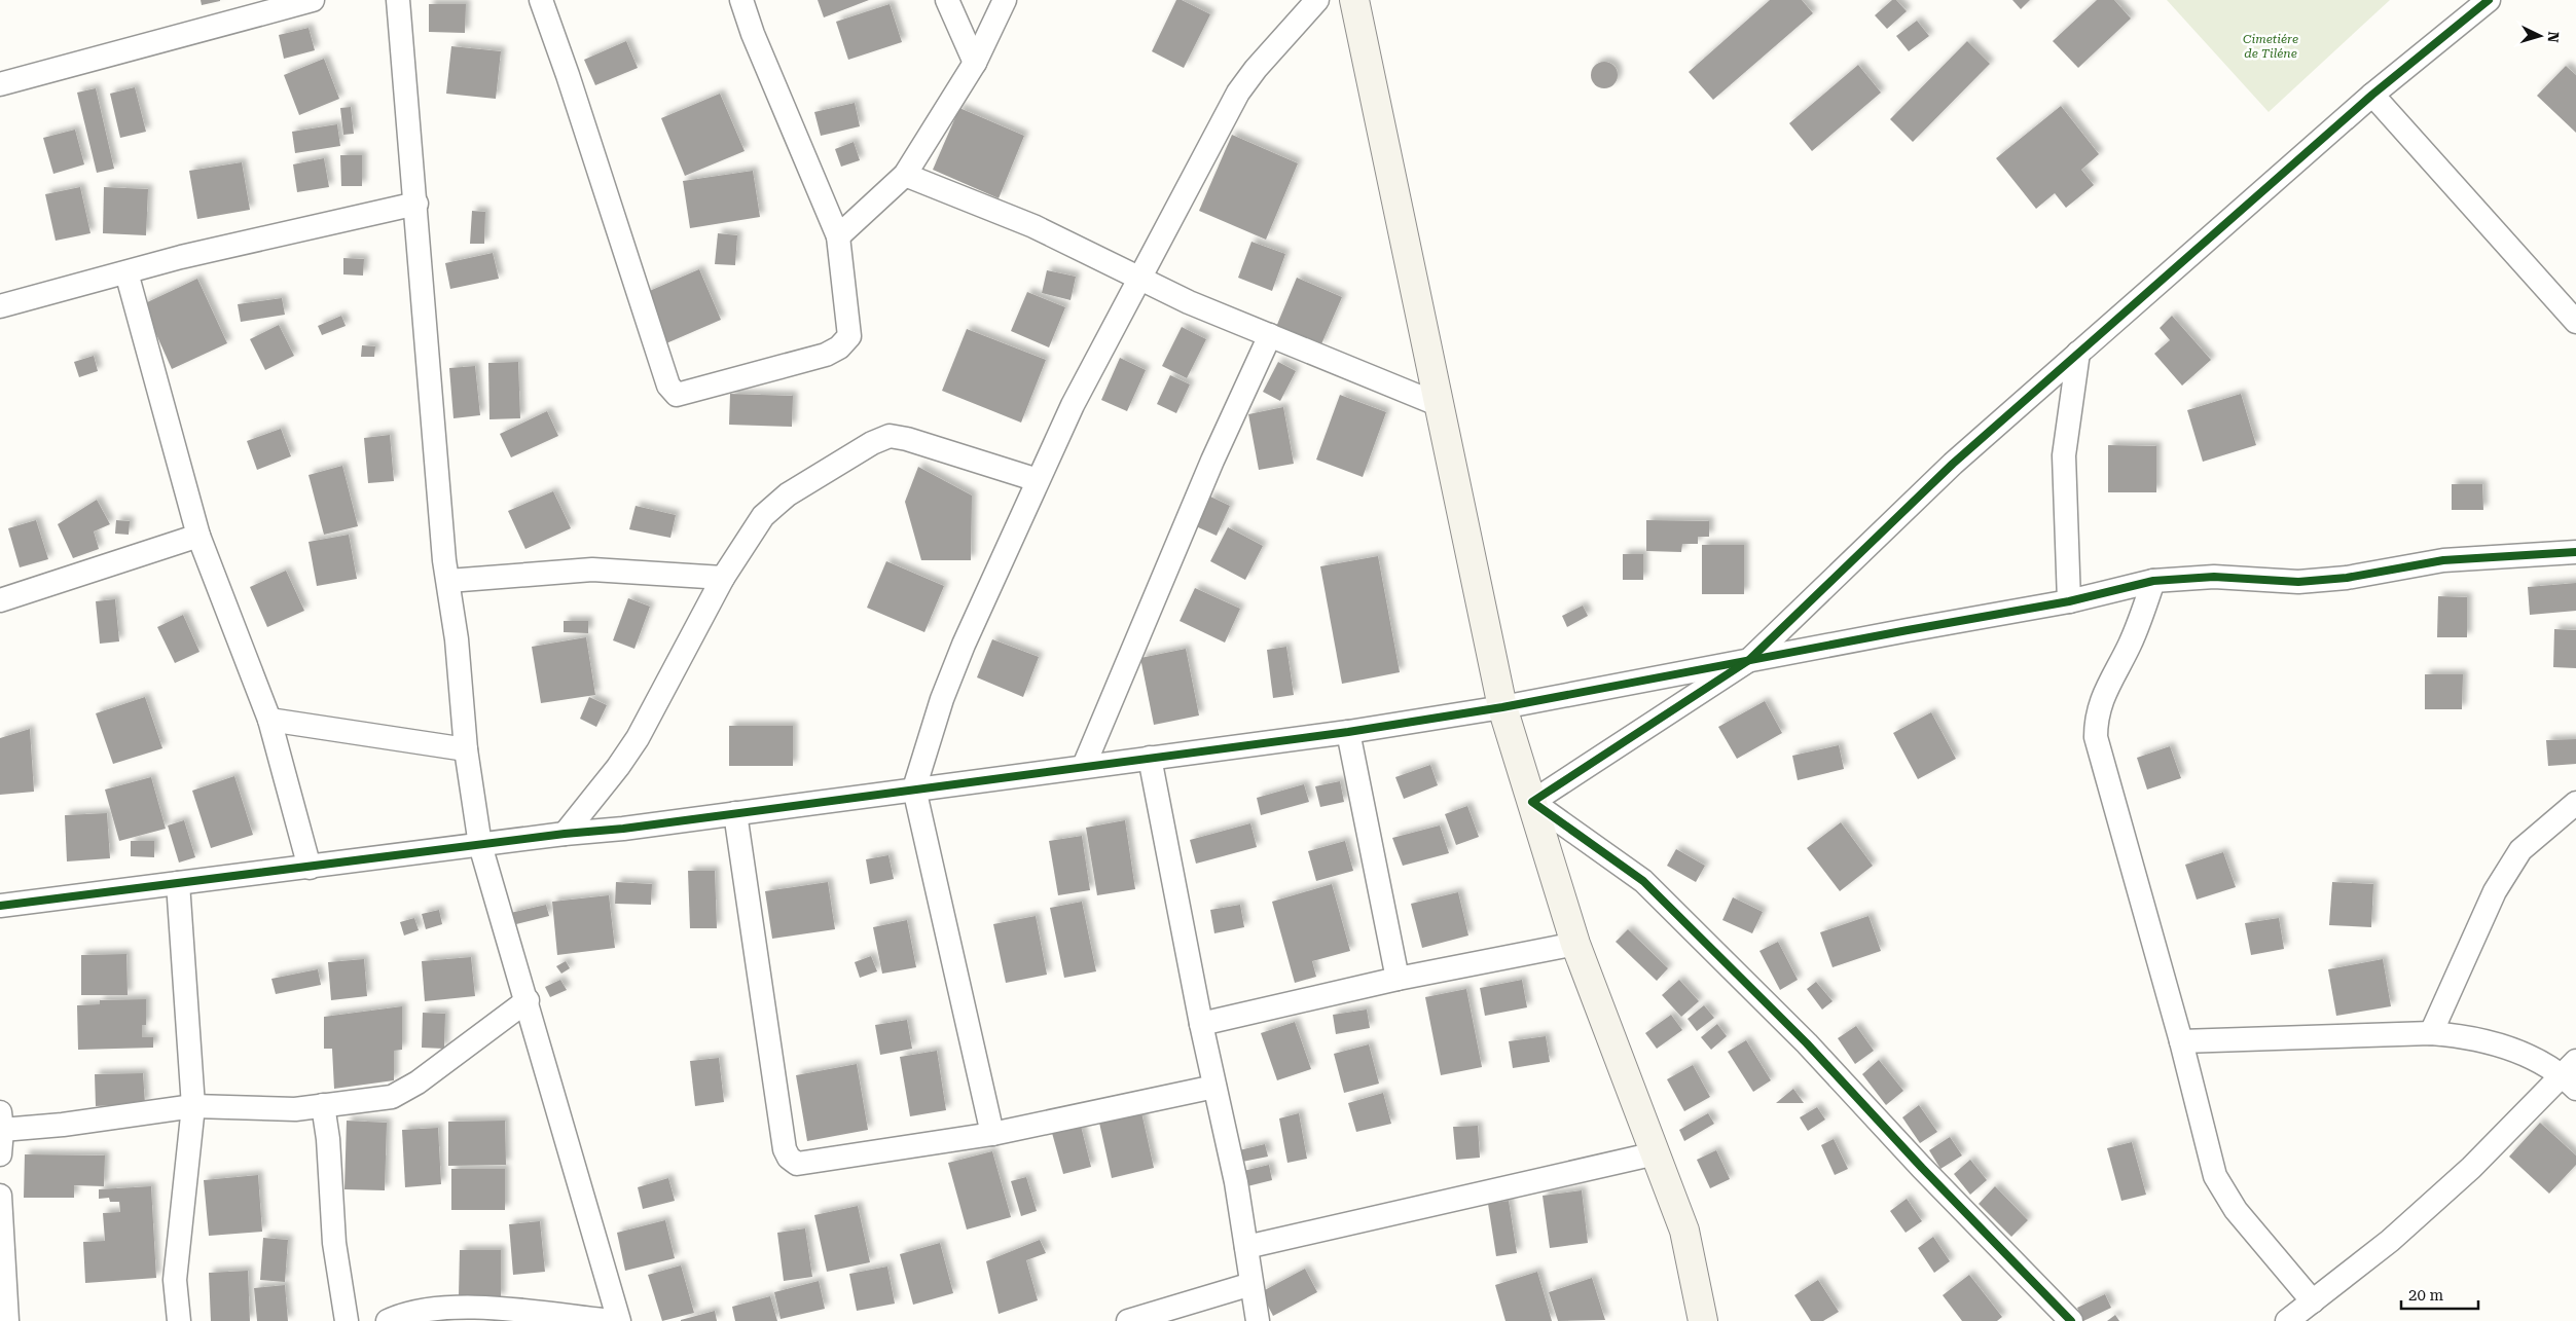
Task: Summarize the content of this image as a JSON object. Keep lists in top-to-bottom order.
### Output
{
  "parks": ["Cimetiére de Tiléne"],
  "scale_bar": "20 m",
  "north": "right"
}
